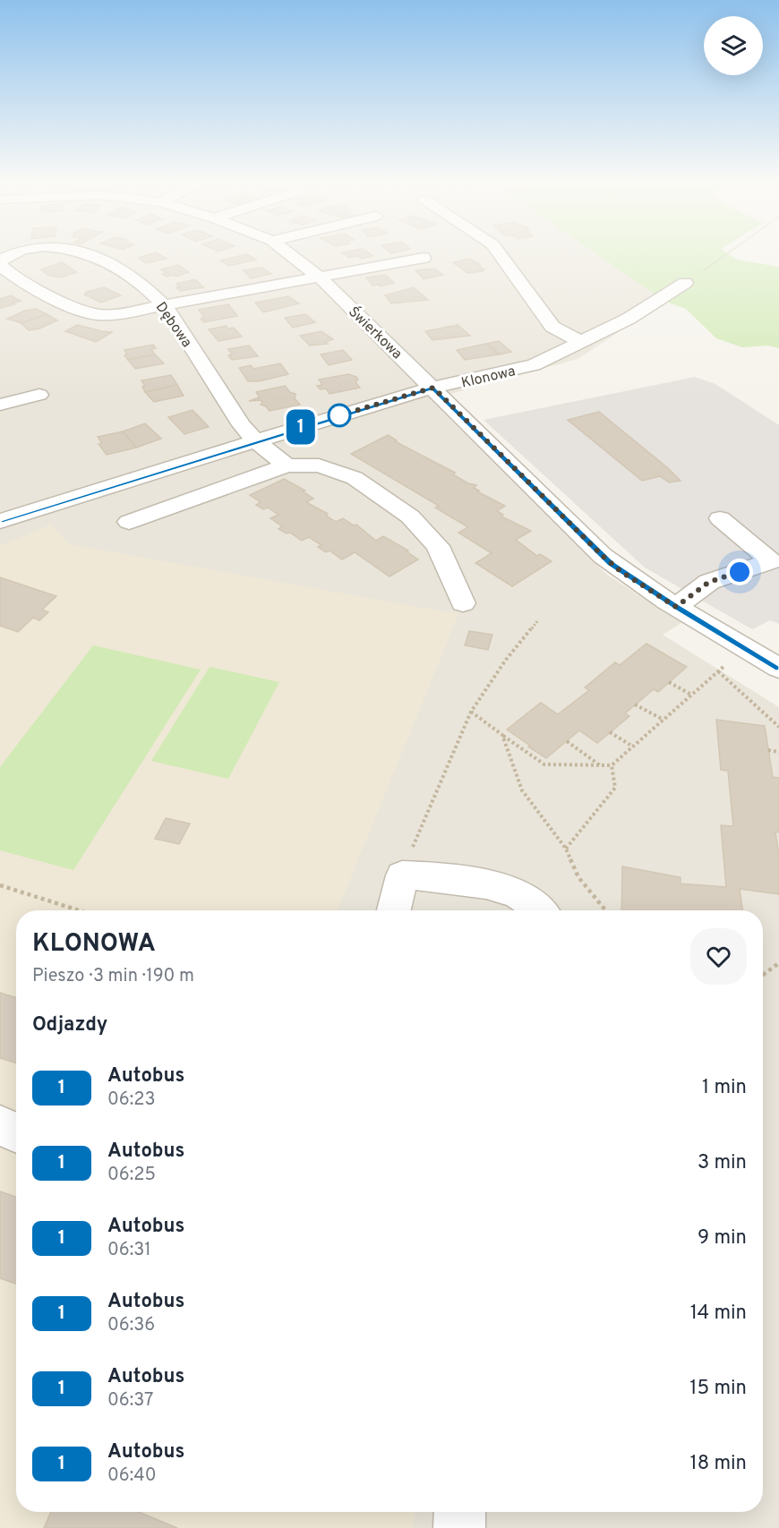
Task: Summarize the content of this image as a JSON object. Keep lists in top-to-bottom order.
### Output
{
  "streets": {
    "street": ["Dębowa", "Świerkowa", "Klonowa"]
  },
  "crossings": [
    ["Dębowa", "Klonowa"],
    ["Świerkowa", "Klonowa"]
  ],
  "lines": ["bus line 1"],
  "page": {
    "on_map": "1",
    "heading": [
      ["KLONOWA", "Pieszo · 3 min · 190 m"],
      "Odjazdy"
    ],
    "list": [
      {
        "mark": "1",
        "name": "Autobus",
        "note": "06:23",
        "value": "1 min"
      },
      {
        "mark": "1",
        "name": "Autobus",
        "note": "06:25",
        "value": "3 min"
      },
      {
        "mark": "1",
        "name": "Autobus",
        "note": "06:31",
        "value": "9 min"
      },
      {
        "mark": "1",
        "name": "Autobus",
        "note": "06:36",
        "value": "14 min"
      },
      {
        "mark": "1",
        "name": "Autobus",
        "note": "06:37",
        "value": "15 min"
      },
      {
        "mark": "1",
        "name": "Autobus",
        "note": "06:40",
        "value": "18 min"
      }
    ]
  }
}
